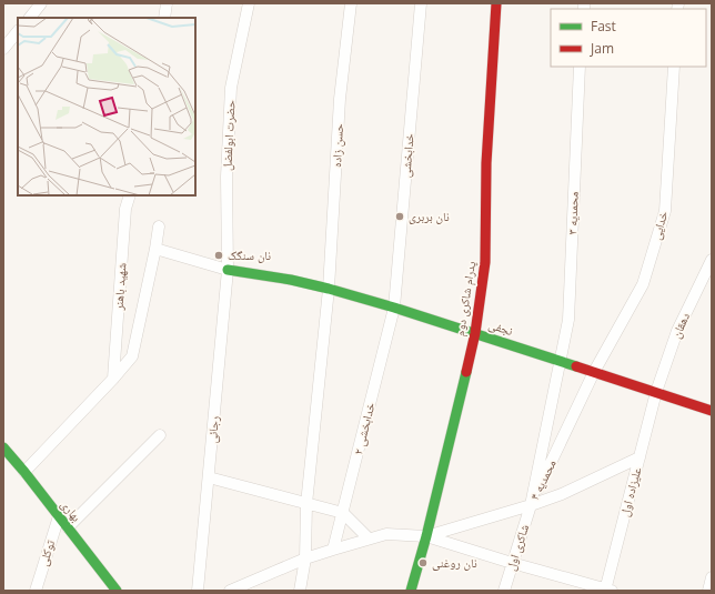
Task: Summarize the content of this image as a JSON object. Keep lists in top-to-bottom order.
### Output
{
  "streets": {
    "street": [
      "حضرت ابولفضل",
      "حسن زاده",
      "خدابخشی",
      "محمدیه ۳",
      "خدایی",
      "شهید باهنر",
      "پدرام شاکری دوم",
      "دهقان",
      "نجفی",
      "خدابخشی ۲",
      "رجائی",
      "محمدیه ۴",
      "علیزاده اول",
      "بهاری",
      "شاکری اول",
      "توکلی"
    ]
  },
  "crossings": [
    ["حضرت ابولفضل", "نجفی"],
    ["حضرت ابولفضل", "رجائی"],
    ["حسن زاده", "نجفی"],
    ["خدابخشی", "نجفی"],
    ["خدابخشی", "خدابخشی ۲"],
    ["محمدیه ۳", "نجفی"],
    ["محمدیه ۳", "محمدیه ۴"],
    ["خدایی", "نجفی"],
    ["خدایی", "محمدیه ۴"],
    ["پدرام شاکری دوم", "نجفی"],
    ["دهقان", "نجفی"],
    ["دهقان", "علیزاده اول"],
    ["نجفی", "خدابخشی ۲"],
    ["نجفی", "رجائی"],
    ["نجفی", "محمدیه ۴"],
    ["نجفی", "علیزاده اول"],
    ["محمدیه ۴", "شاکری اول"],
    ["بهاری", "توکلی"]
  ],
  "places": ["نان بربری", "نان سنگک", "نان روغنی"],
  "legend": ["Fast", "Jam"]
}
